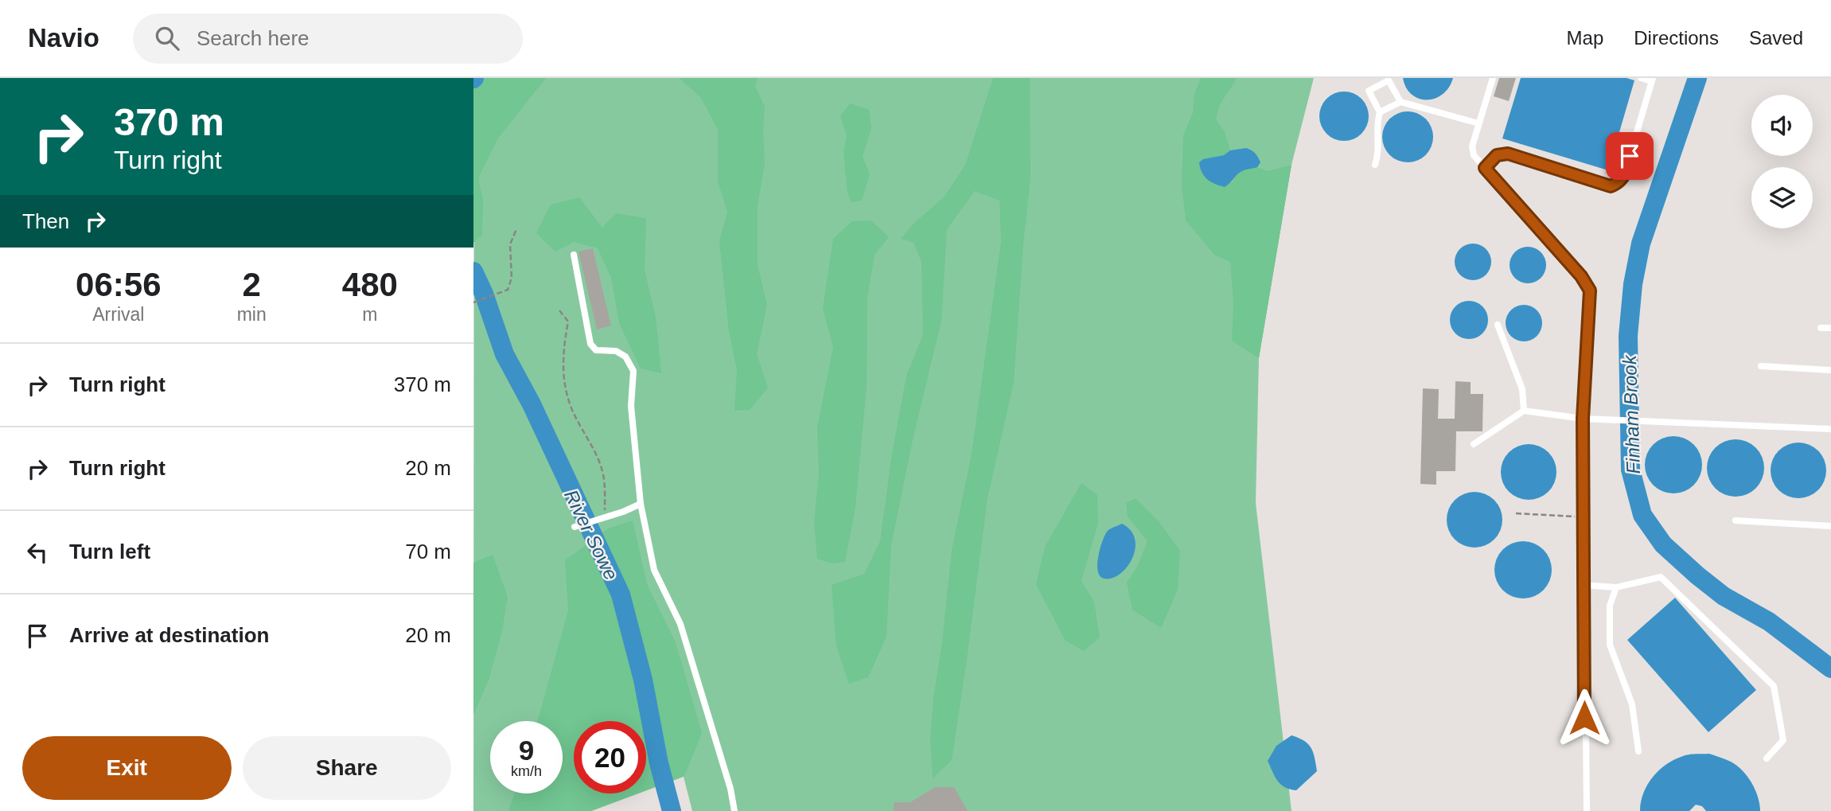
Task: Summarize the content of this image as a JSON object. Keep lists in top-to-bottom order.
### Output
{
  "water": ["Finham Brook", "River Sowe"],
  "page": {
    "header": "Navio",
    "search": "Search here",
    "nav": ["Map", "Directions", "Saved"],
    "turn": ["370 m", "Turn right"],
    "then": "Then",
    "eta": [
      "06:56",
      "Arrival",
      "2",
      "min",
      "480",
      "m"
    ],
    "list": [
      {
        "name": "Turn right",
        "value": "370 m"
      },
      {
        "name": "Turn right",
        "value": "20 m"
      },
      {
        "name": "Turn left",
        "value": "70 m"
      },
      {
        "name": "Arrive at destination",
        "value": "20 m"
      }
    ],
    "speed": "9 km/h",
    "limit": "20",
    "buttons": ["Exit", "Share"]
  }
}
